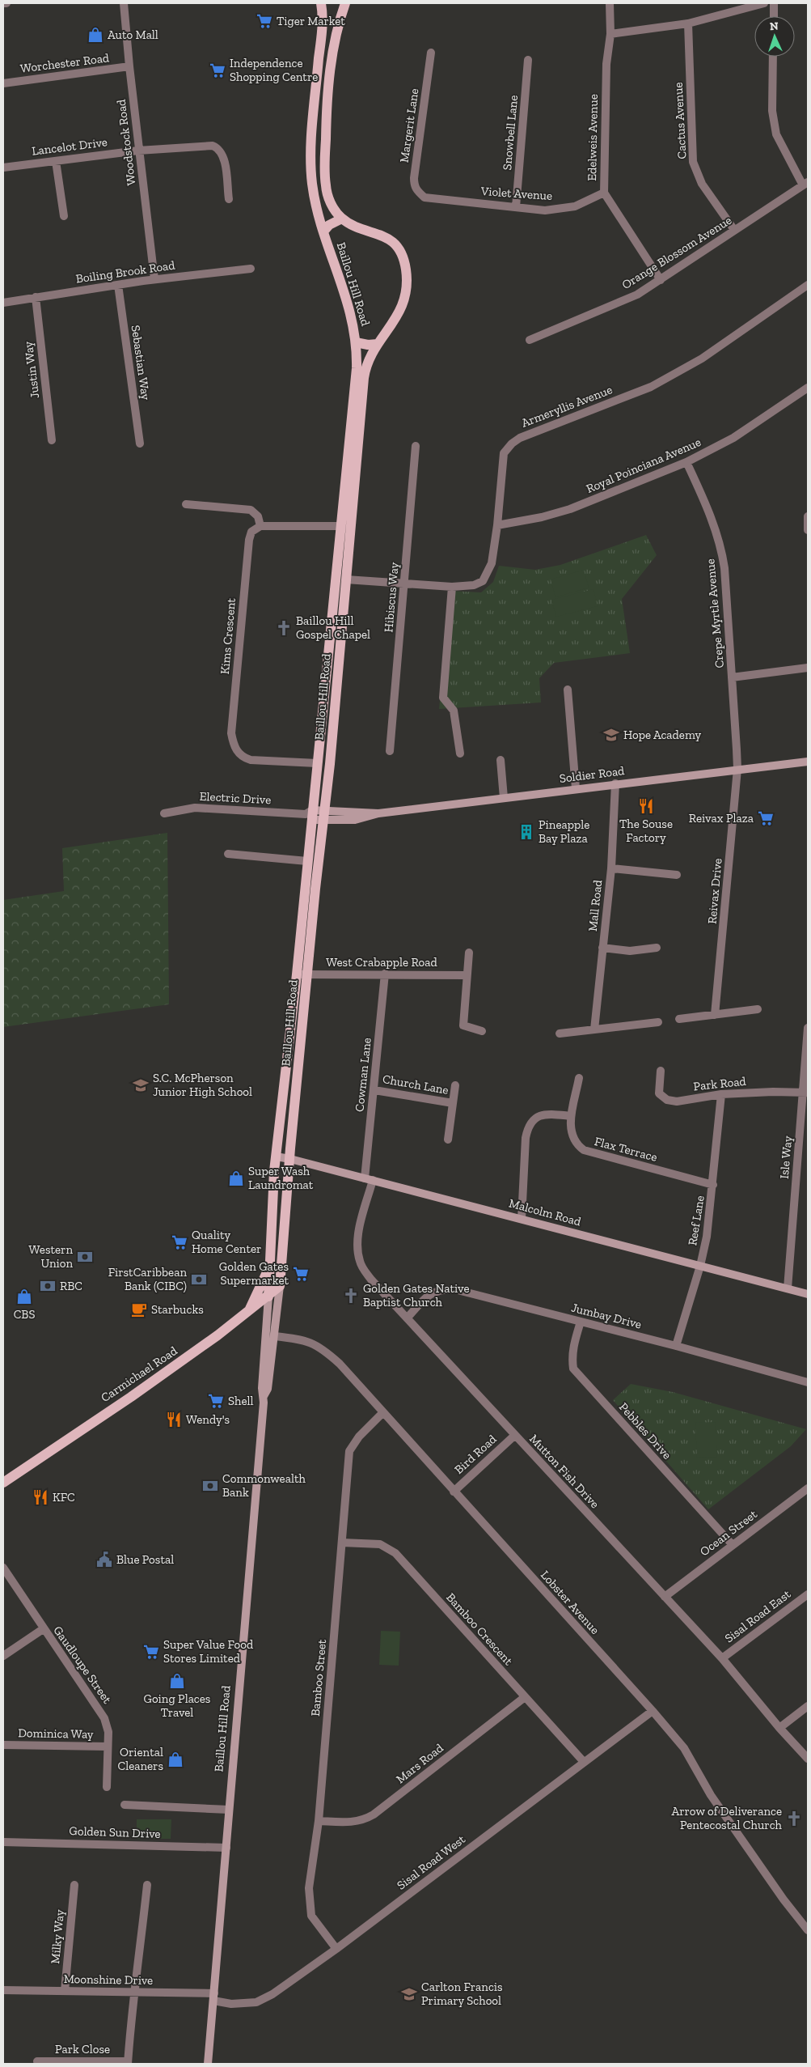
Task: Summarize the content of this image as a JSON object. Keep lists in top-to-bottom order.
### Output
{
  "streets": {
    "main road": [
      "Baillou Hill Road",
      "Soldier Road",
      "Malcolm Road",
      "Carmichael Road"
    ],
    "street": [
      "Worchester Road",
      "Cactus Avenue",
      "Margerit Lane",
      "Snowbell Lane",
      "Edelweis Avenue",
      "Woodstock Road",
      "Lancelot Drive",
      "Violet Avenue",
      "Orange Blossom Avenue",
      "Boiling Brook Road",
      "Sebastian Way",
      "Justin Way",
      "Armeryllis Avenue",
      "Royal Poinciana Avenue",
      "Hibiscus Way",
      "Crepe Myrtle Avenue",
      "Kims Crescent",
      "Electric Drive",
      "Reivax Drive",
      "Mall Road",
      "West Crabapple Road",
      "Cowman Lane",
      "Park Road",
      "Church Lane",
      "Flax Terrace",
      "Isle Way",
      "Reef Lane",
      "Jumbay Drive",
      "Pebbles Drive",
      "Bird Road",
      "Mutton Fish Drive",
      "Ocean Street",
      "Lobster Avenue",
      "Sisal Road East",
      "Bamboo Crescent",
      "Gaudloupe Street",
      "Bamboo Street",
      "Dominica Way",
      "Mars Road",
      "Golden Sun Drive",
      "Sisal Road West",
      "Milky Way",
      "Moonshine Drive",
      "Park Close"
    ]
  },
  "crossings": [
    ["Worchester Road", "Woodstock Road"],
    ["Cactus Avenue", "Orange Blossom Avenue"],
    ["Margerit Lane", "Violet Avenue"],
    ["Snowbell Lane", "Violet Avenue"],
    ["Edelweis Avenue", "Violet Avenue"],
    ["Edelweis Avenue", "Orange Blossom Avenue"],
    ["Woodstock Road", "Lancelot Drive"],
    ["Woodstock Road", "Boiling Brook Road"],
    ["Boiling Brook Road", "Sebastian Way"],
    ["Boiling Brook Road", "Justin Way"],
    ["Baillou Hill Road", "Armeryllis Avenue"],
    ["Baillou Hill Road", "Kims Crescent"],
    ["Baillou Hill Road", "Soldier Road"],
    ["Baillou Hill Road", "Electric Drive"],
    ["Baillou Hill Road", "West Crabapple Road"],
    ["Baillou Hill Road", "Malcolm Road"],
    ["Baillou Hill Road", "Carmichael Road"],
    ["Baillou Hill Road", "Lobster Avenue"],
    ["Baillou Hill Road", "Golden Sun Drive"],
    ["Baillou Hill Road", "Sisal Road West"],
    ["Baillou Hill Road", "Moonshine Drive"],
    ["Armeryllis Avenue", "Royal Poinciana Avenue"],
    ["Armeryllis Avenue", "Hibiscus Way"],
    ["Royal Poinciana Avenue", "Crepe Myrtle Avenue"],
    ["Crepe Myrtle Avenue", "Soldier Road"],
    ["Crepe Myrtle Avenue", "Reivax Drive"],
    ["Soldier Road", "Electric Drive"],
    ["Soldier Road", "Reivax Drive"],
    ["Soldier Road", "Mall Road"],
    ["West Crabapple Road", "Cowman Lane"],
    ["Cowman Lane", "Church Lane"],
    ["Cowman Lane", "Malcolm Road"],
    ["Cowman Lane", "Mutton Fish Drive"],
    ["Park Road", "Isle Way"],
    ["Park Road", "Reef Lane"],
    ["Flax Terrace", "Reef Lane"],
    ["Isle Way", "Malcolm Road"],
    ["Malcolm Road", "Reef Lane"],
    ["Malcolm Road", "Mutton Fish Drive"],
    ["Reef Lane", "Jumbay Drive"],
    ["Jumbay Drive", "Pebbles Drive"],
    ["Jumbay Drive", "Mutton Fish Drive"],
    ["Pebbles Drive", "Ocean Street"],
    ["Bird Road", "Mutton Fish Drive"],
    ["Bird Road", "Lobster Avenue"],
    ["Mutton Fish Drive", "Ocean Street"],
    ["Mutton Fish Drive", "Sisal Road East"],
    ["Lobster Avenue", "Bamboo Street"],
    ["Lobster Avenue", "Sisal Road West"],
    ["Bamboo Crescent", "Bamboo Street"],
    ["Bamboo Crescent", "Mars Road"],
    ["Bamboo Crescent", "Sisal Road West"],
    ["Gaudloupe Street", "Dominica Way"],
    ["Bamboo Street", "Mars Road"],
    ["Bamboo Street", "Sisal Road West"],
    ["Sisal Road West", "Moonshine Drive"],
    ["Milky Way", "Moonshine Drive"]
  ],
  "places": {
    "supermarket": [
      "Tiger Market",
      "Independence Shopping Centre",
      "Reivax Plaza",
      "Quality Home Center",
      "Golden Gates Supermarket",
      "Shell",
      "Super Value Food Stores Limited"
    ],
    "shop": [
      "Auto Mall",
      "Super Wash Laundromat",
      "CBS",
      "Going Places Travel",
      "Oriental Cleaners"
    ],
    "church": ["Baillou Hill Gospel Chapel", "Golden Gates Native Baptist Church", "Arrow of Deliverance Pentecostal Church"],
    "school or university": ["Hope Academy", "S.C. McPherson Junior High School", "Carlton Francis Primary School"],
    "restaurant": ["The Souse Factory", "Wendy's", "KFC"],
    "building": ["Pineapple Bay Plaza"],
    "bank": [
      "Western Union",
      "FirstCaribbean Bank (CIBC)",
      "RBC",
      "Commonwealth Bank"
    ],
    "cafe": ["Starbucks"],
    "public building": ["Blue Postal"]
  },
  "north": "top"
}
